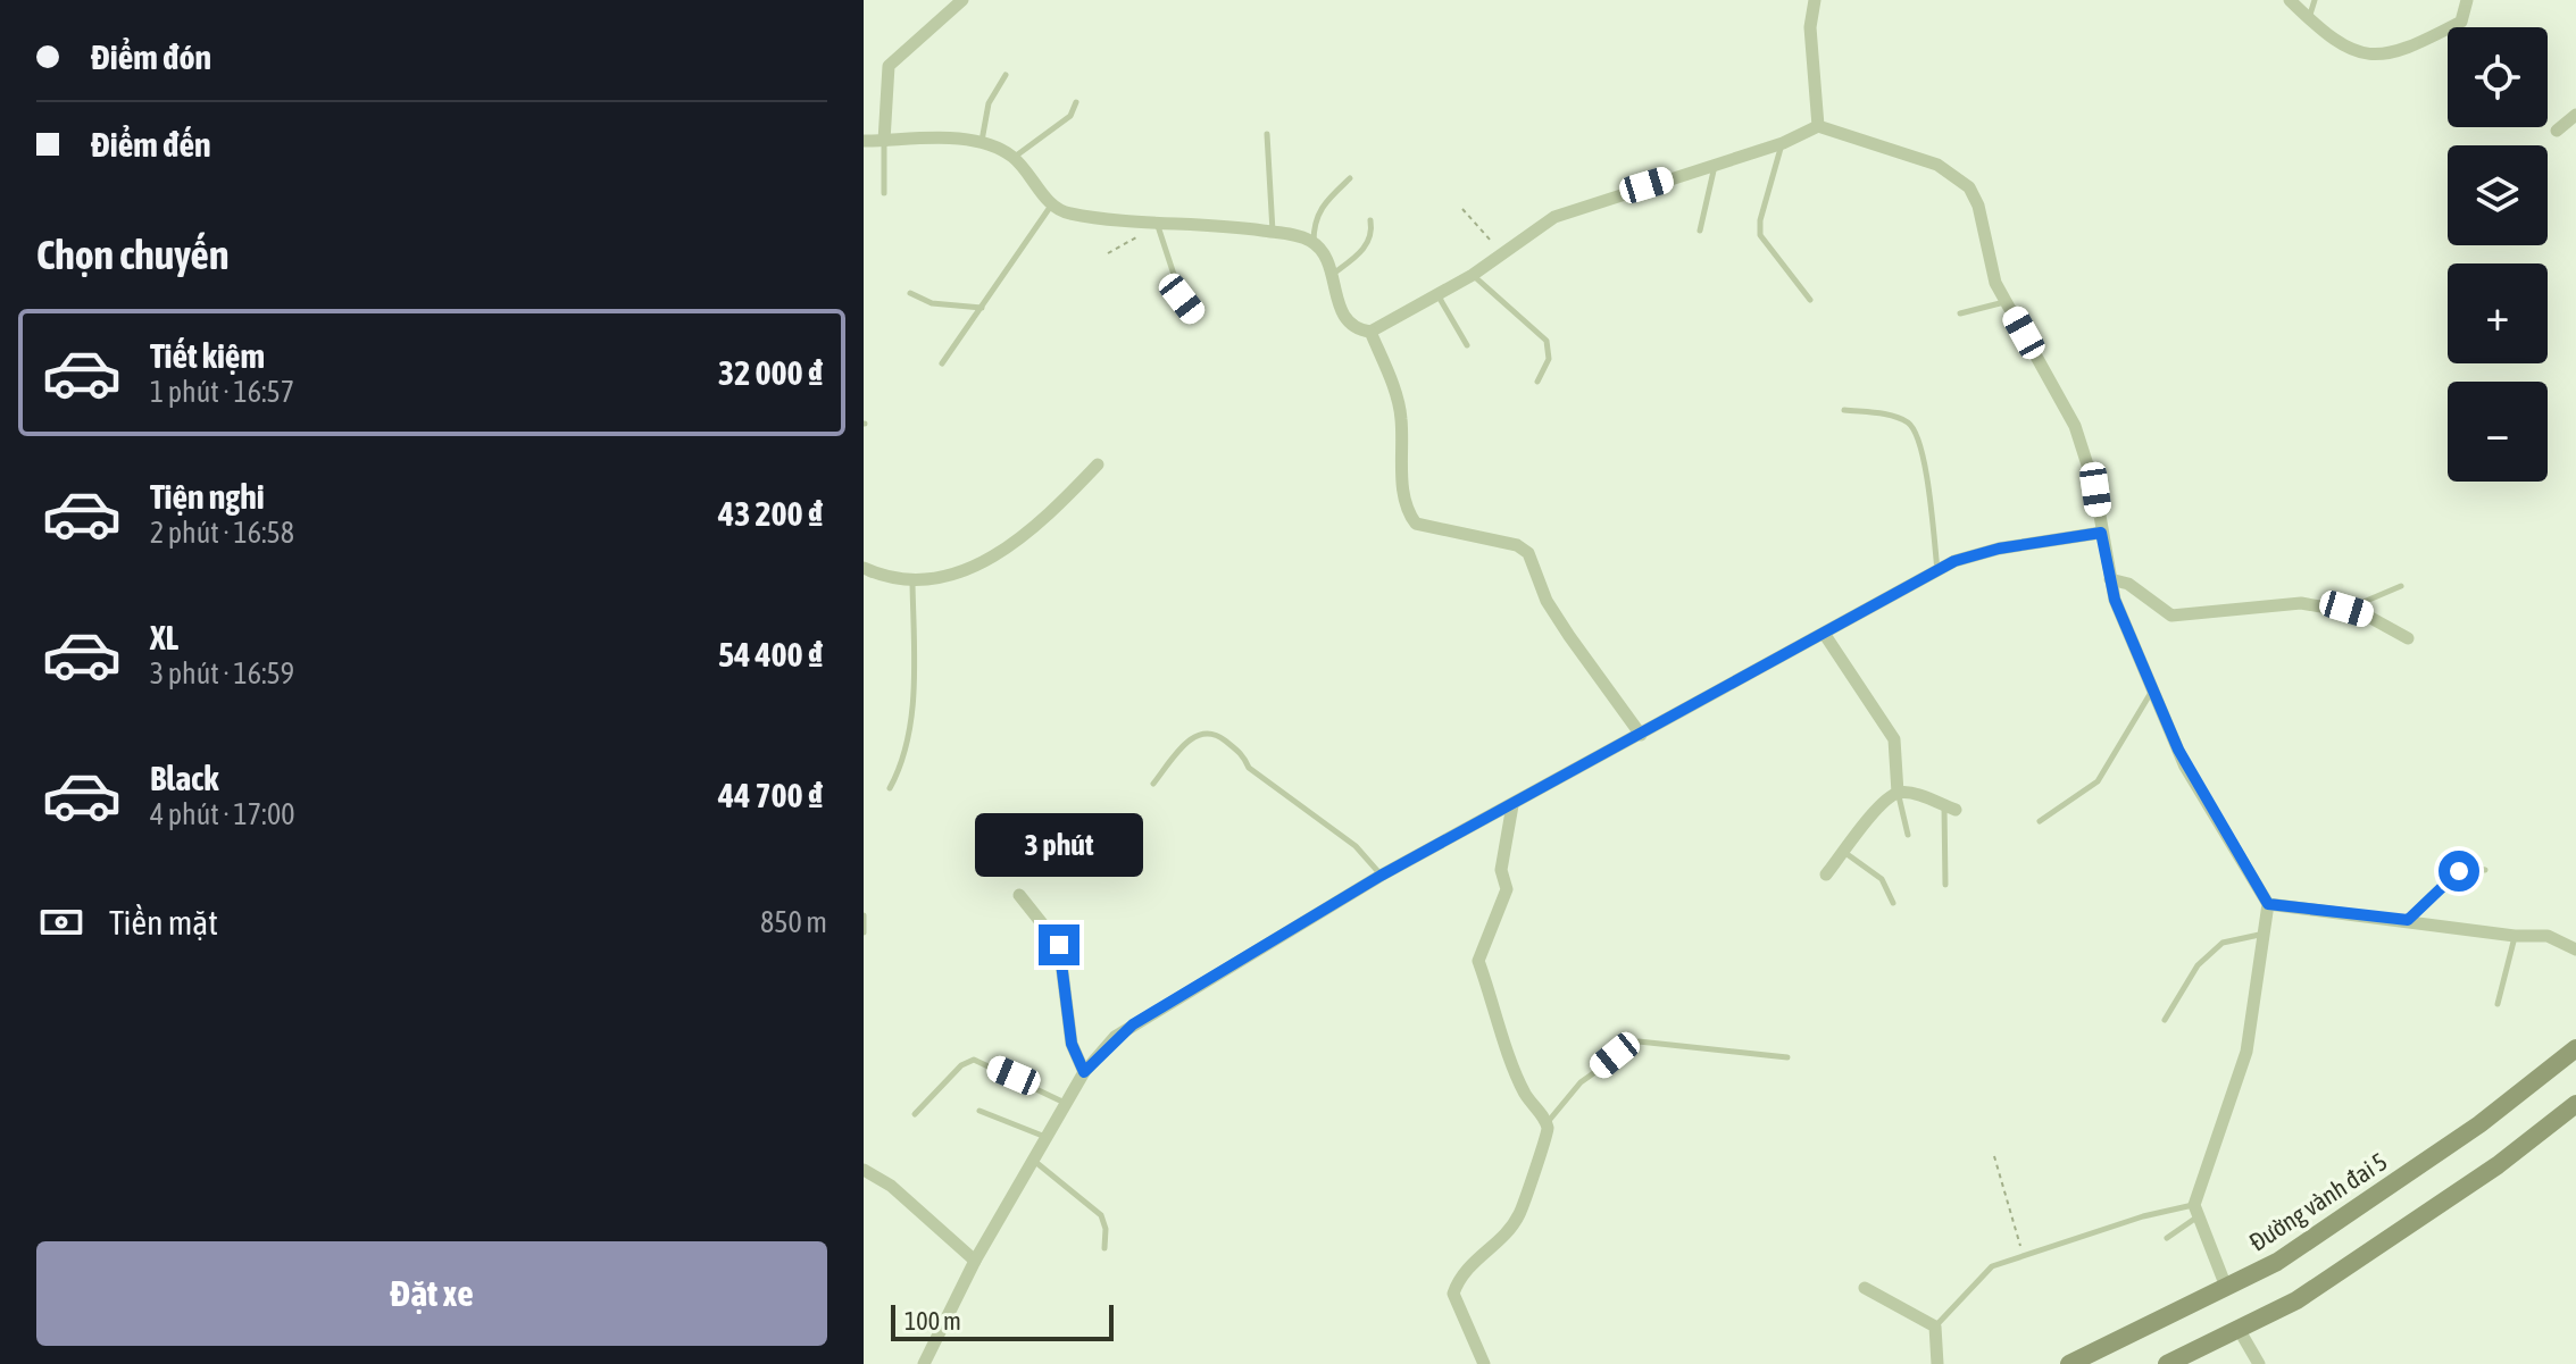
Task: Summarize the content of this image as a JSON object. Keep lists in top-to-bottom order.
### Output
{
  "streets": {
    "main road": ["Đường vành đai 5"]
  },
  "scale_bar": "100 m",
  "page": {
    "banner": ["Điểm đón", "Điểm đến"],
    "map_buttons": ["+", "−"],
    "heading": "Chọn chuyến",
    "list": [
      {
        "name": "Tiết kiệm",
        "note": "1 phút · 16:57",
        "value": "32 000 ₫"
      },
      {
        "name": "Tiện nghi",
        "note": "2 phút · 16:58",
        "value": "43 200 ₫"
      },
      {
        "name": "XL",
        "note": "3 phút · 16:59",
        "value": "54 400 ₫"
      },
      {
        "name": "Black",
        "note": "4 phút · 17:00",
        "value": "44 700 ₫"
      }
    ],
    "bubble": "3 phút",
    "pay": ["Tiền mặt", "850 m"],
    "buttons": "Đặt xe",
    "scale": "100 m"
  }
}
